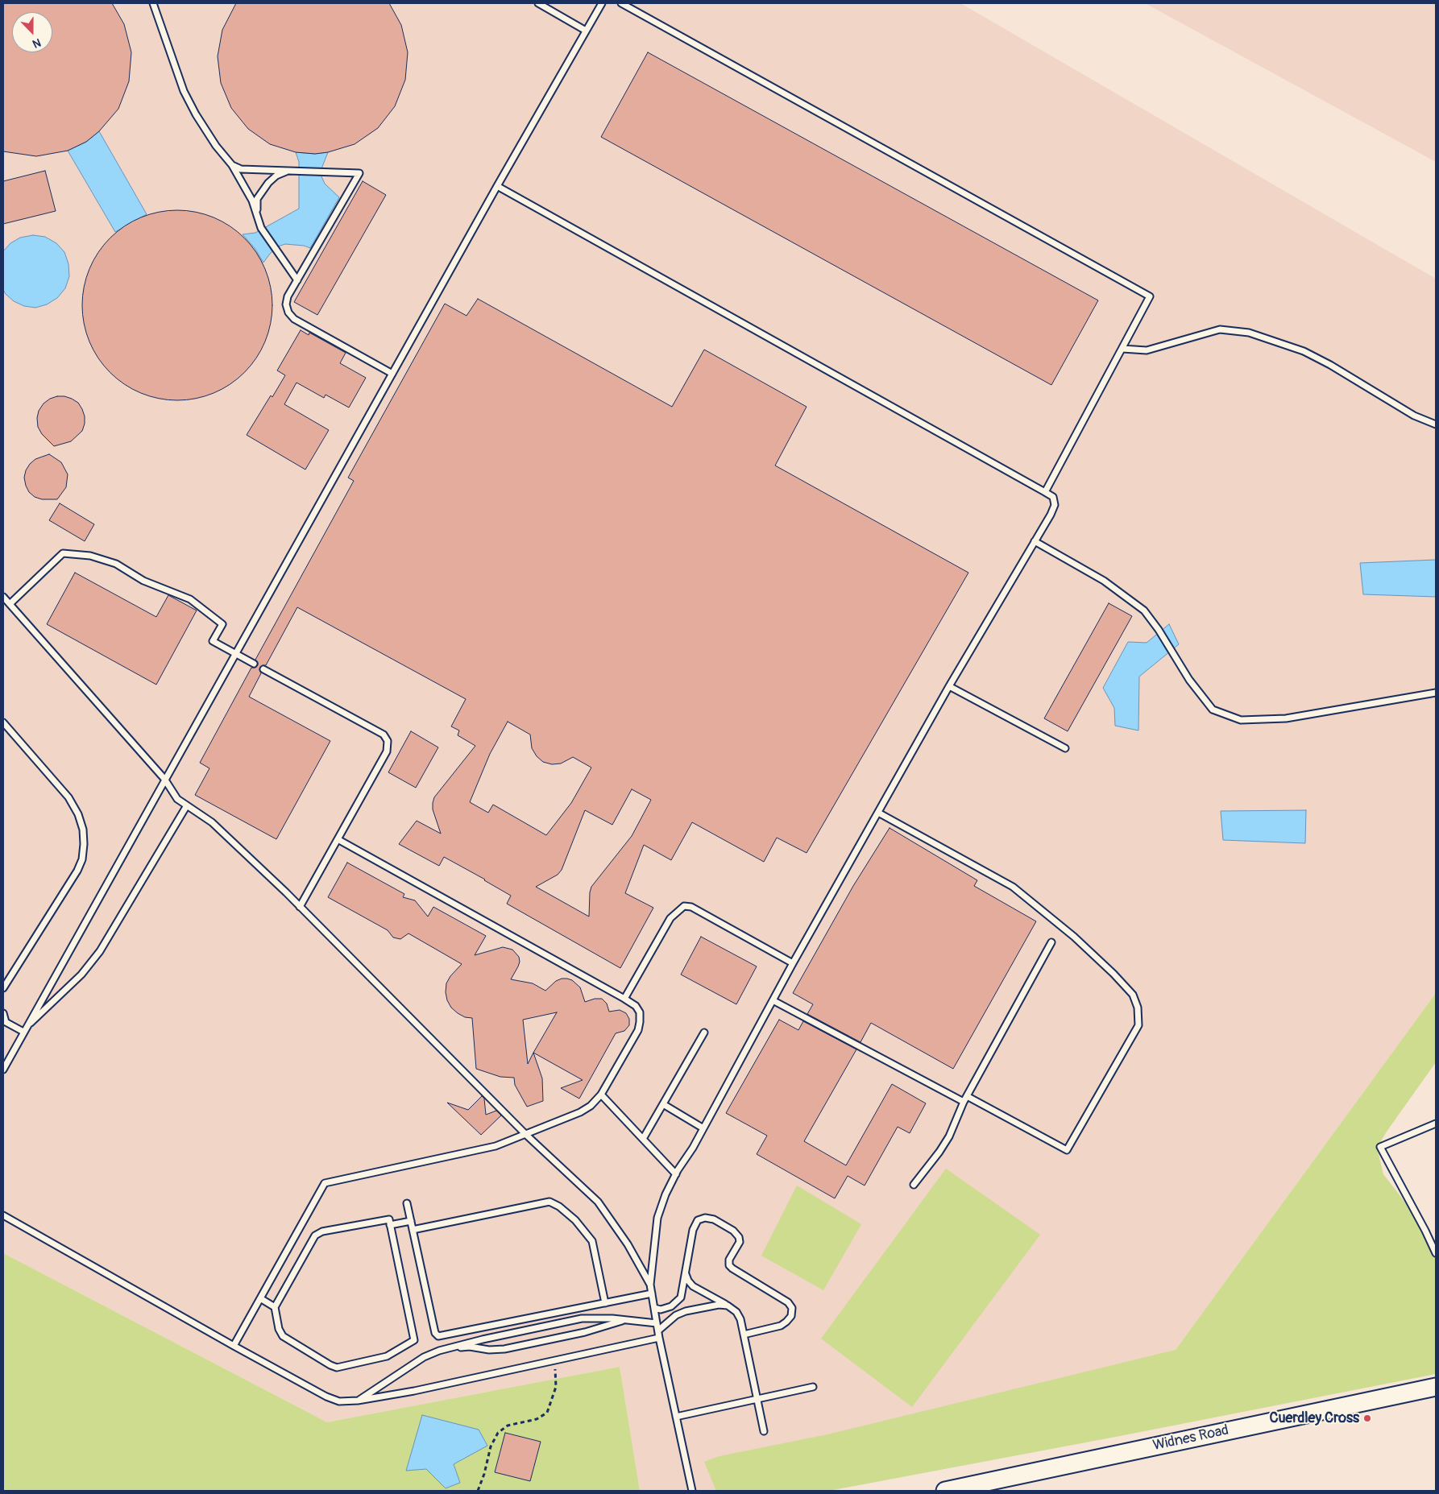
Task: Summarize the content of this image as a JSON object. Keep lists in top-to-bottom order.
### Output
{
  "streets": {
    "main road": ["Widnes Road"]
  },
  "places": ["Cuerdley Cross"],
  "north": "bottom"
}
